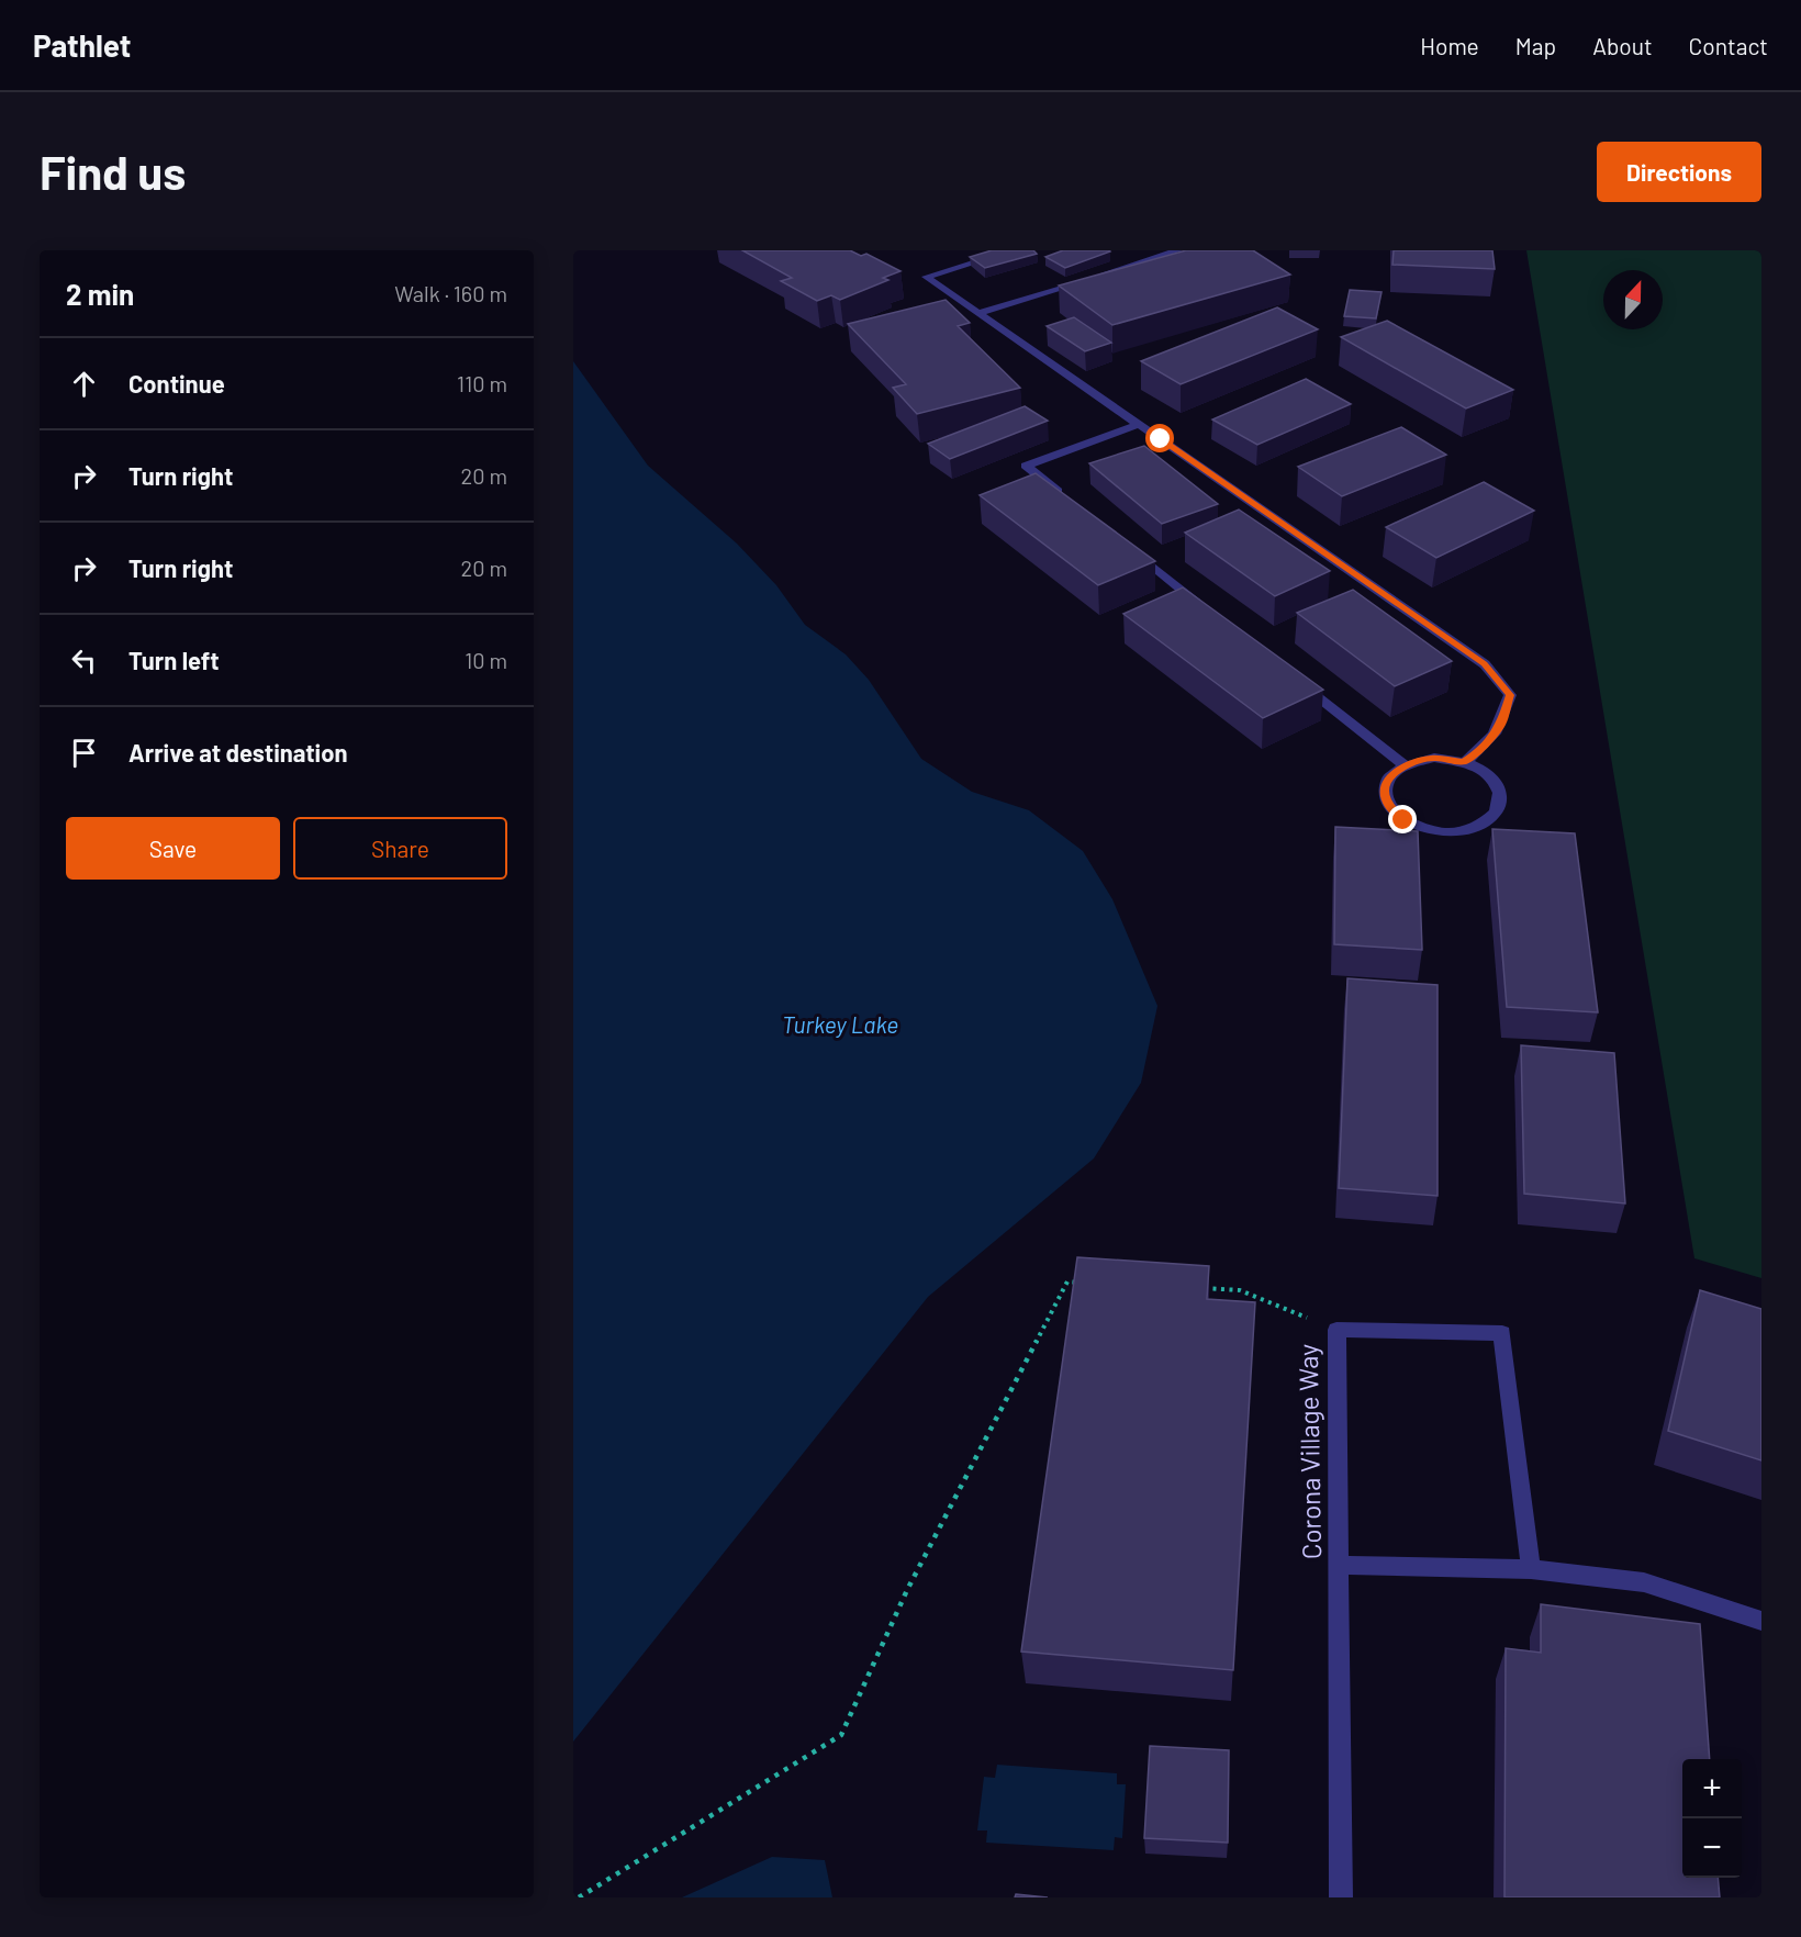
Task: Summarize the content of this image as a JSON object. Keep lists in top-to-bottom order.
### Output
{
  "streets": {
    "lane": ["Corona Village Way"]
  },
  "water": ["Turkey Lake"],
  "north": "top",
  "page": {
    "header": "Pathlet",
    "nav": [
      "Home",
      "Map",
      "About",
      "Contact"
    ],
    "buttons": [
      "Directions",
      ["Save", "Share"]
    ],
    "title": "Find us",
    "heading": ["2 min", "Walk · 160 m"],
    "list": [
      ["Continue", "110 m"],
      ["Turn right", "20 m"],
      ["Turn right", "20 m"],
      ["Turn left", "10 m"],
      "Arrive at destination"
    ],
    "map_buttons": ["+", "−"]
  }
}
